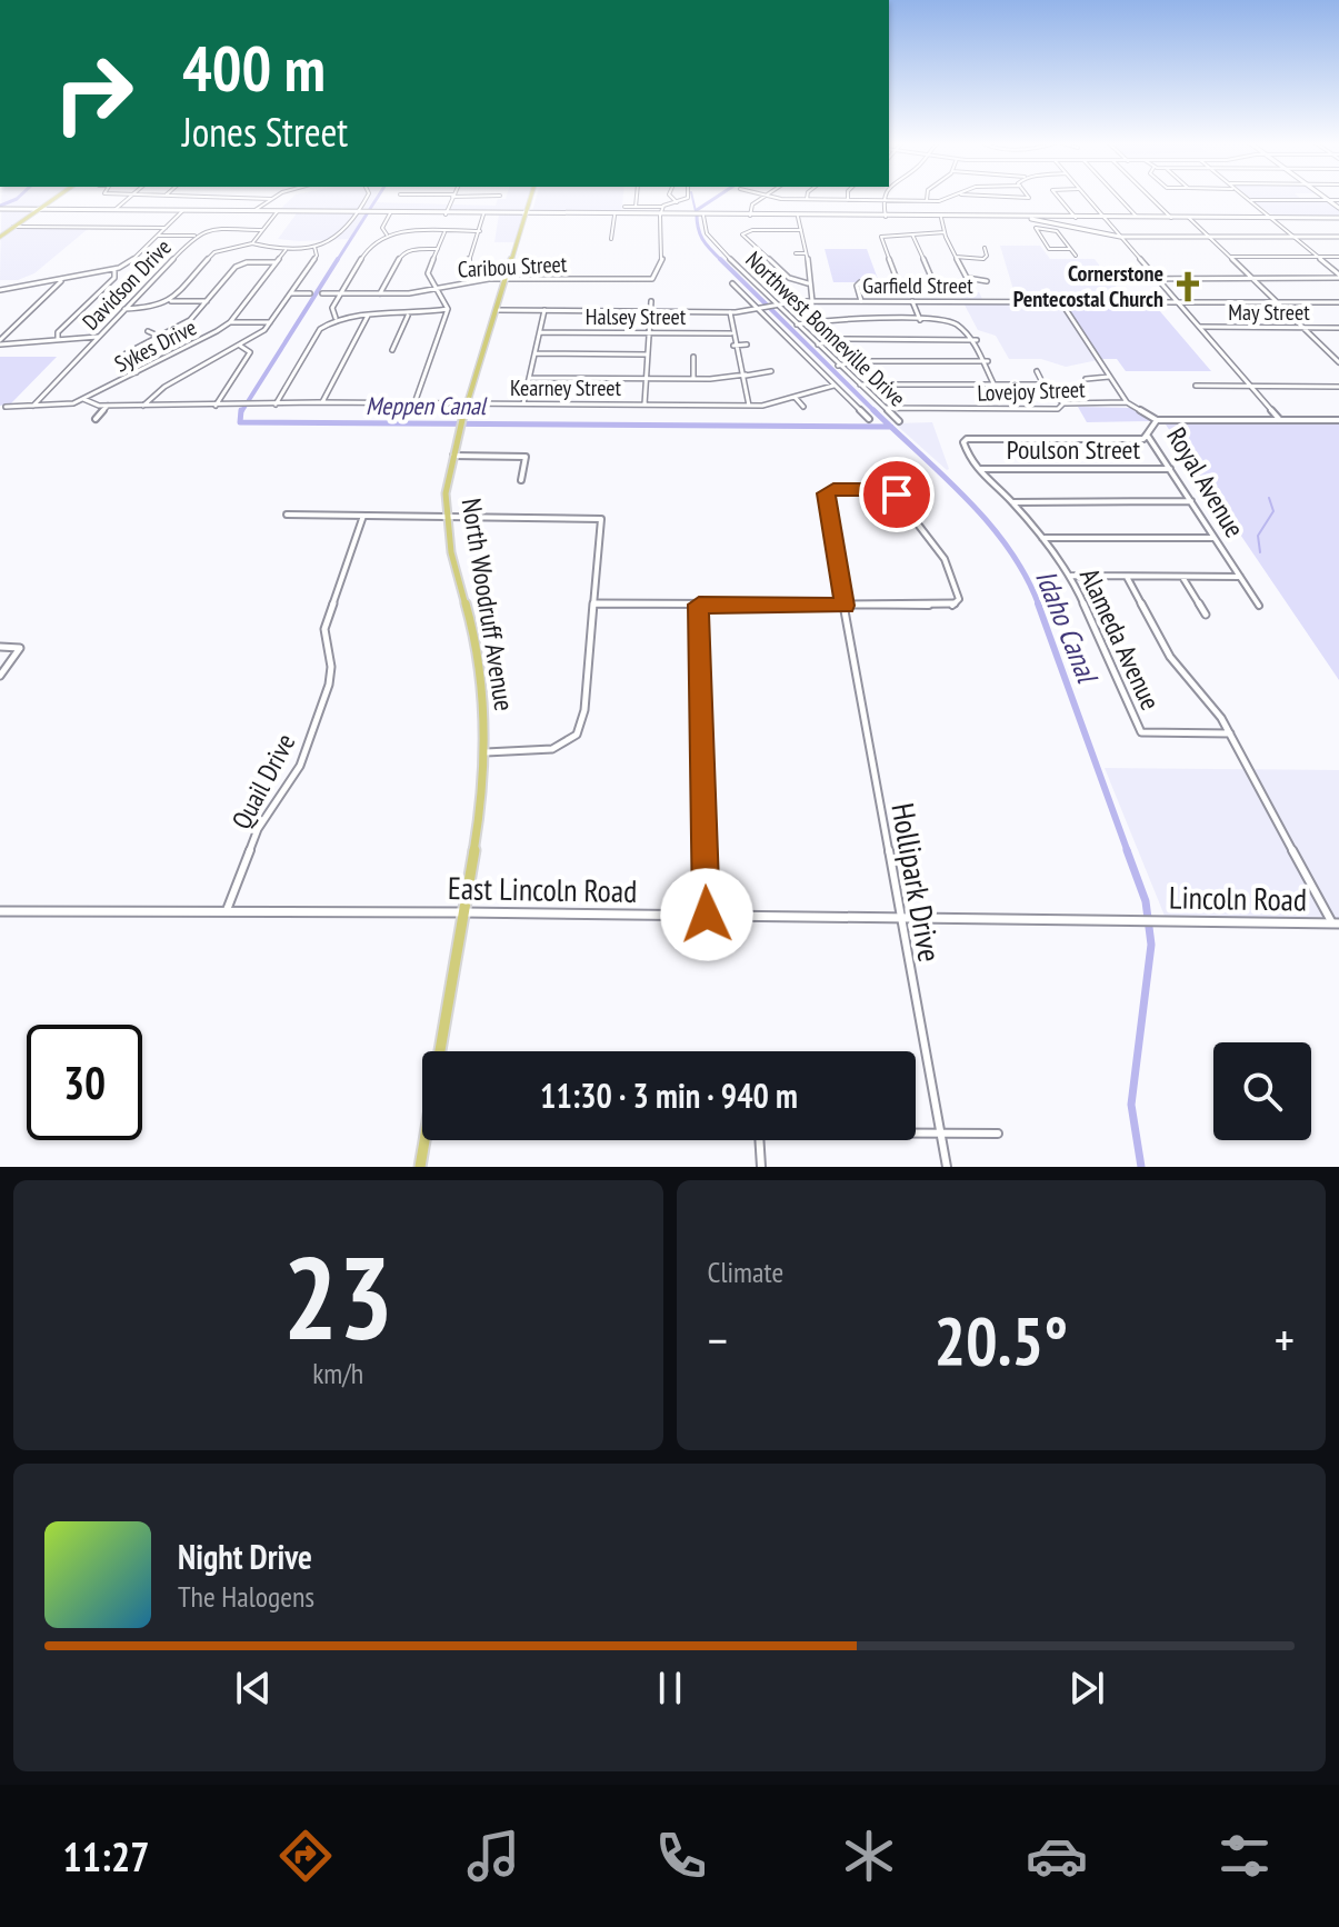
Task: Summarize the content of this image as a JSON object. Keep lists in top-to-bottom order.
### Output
{
  "streets": {
    "main road": ["North Woodruff Avenue", "East Lincoln Road", "Lincoln Road"],
    "street": [
      "Caribou Street",
      "Davidson Drive",
      "Garfield Street",
      "May Street",
      "Halsey Street",
      "Northwest Bonneville Drive",
      "Sykes Drive",
      "Kearney Street",
      "Lovejoy Street",
      "Poulson Street",
      "Royal Avenue",
      "Alameda Avenue",
      "Quail Drive",
      "Hollipark Drive"
    ]
  },
  "crossings": [
    ["Caribou Street", "North Woodruff Avenue"],
    ["Davidson Drive", "Sykes Drive"],
    ["Garfield Street", "Northwest Bonneville Drive"],
    ["Garfield Street", "Royal Avenue"],
    ["Garfield Street", "North Woodruff Avenue"],
    ["Northwest Bonneville Drive", "Lovejoy Street"],
    ["Sykes Drive", "Kearney Street"],
    ["Kearney Street", "North Woodruff Avenue"],
    ["Lovejoy Street", "Royal Avenue"],
    ["Poulson Street", "Royal Avenue"],
    ["Poulson Street", "Alameda Avenue"],
    ["Royal Avenue", "Alameda Avenue"],
    ["North Woodruff Avenue", "East Lincoln Road"],
    ["Quail Drive", "East Lincoln Road"],
    ["Hollipark Drive", "East Lincoln Road"],
    ["East Lincoln Road", "Lincoln Road"]
  ],
  "water": ["Meppen Canal", "Idaho Canal"],
  "places": {
    "church": ["Cornerstone Pentecostal Church"]
  },
  "page": {
    "turn": ["400 m", "Jones Street"],
    "limit": "30",
    "trip": "11:30 · 3 min · 940 m",
    "tile": [
      ["23", "km/h"],
      "Climate"
    ],
    "heat": ["−", "20.5°", "+"],
    "song": ["Night Drive", "The Halogens"],
    "tabs": "11:27"
  }
}
